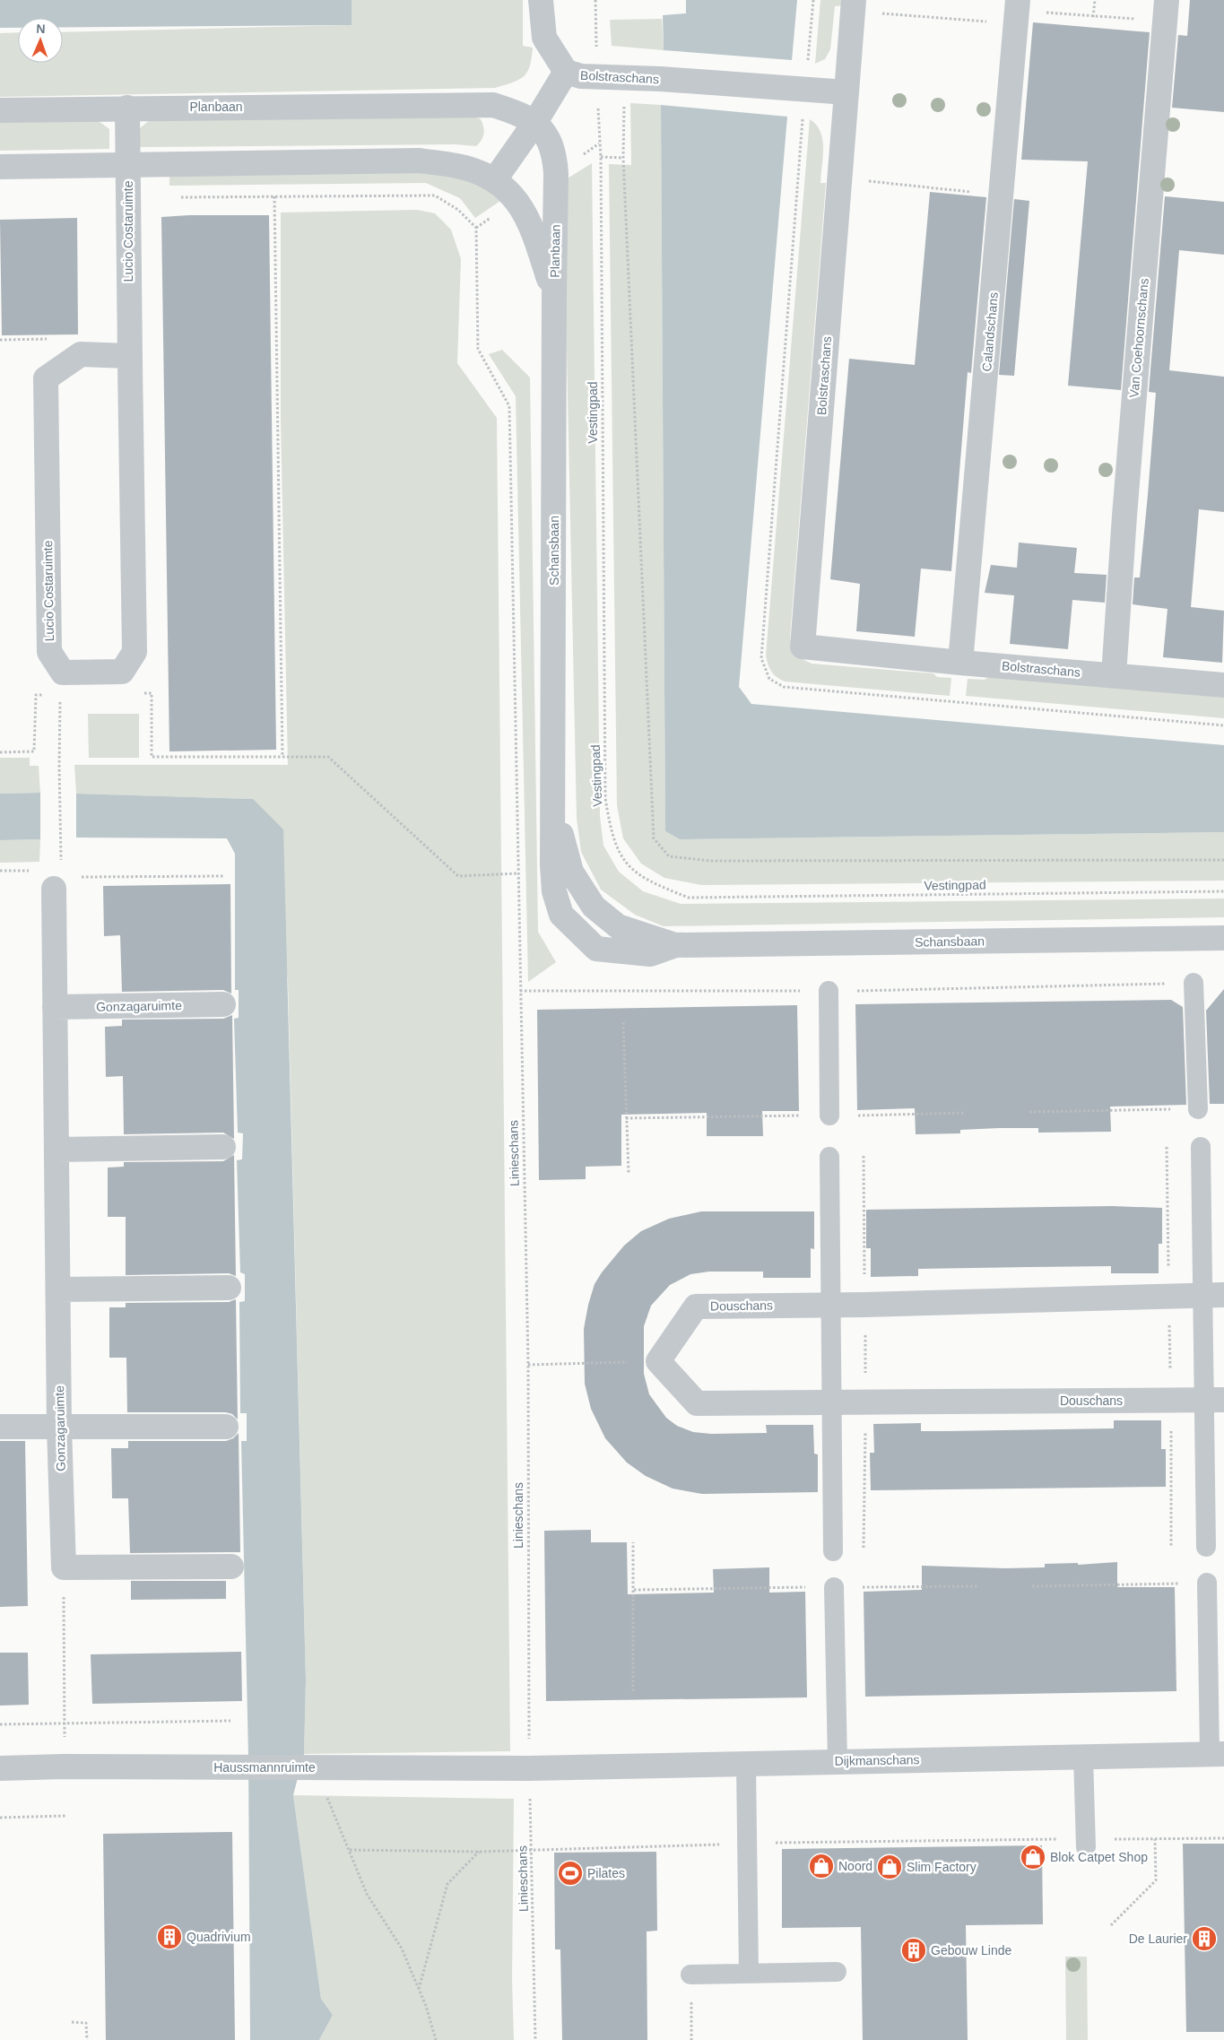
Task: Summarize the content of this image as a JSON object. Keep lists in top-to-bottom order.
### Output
{
  "streets": {
    "street": [
      "Bolstraschans",
      "Planbaan",
      "Lucio Costaruimte",
      "Calandschans",
      "Van Coehoornschans",
      "Schansbaan",
      "Gonzagaruimte",
      "Douschans",
      "Dijkmanschans",
      "Haussmannruimte"
    ],
    "path": ["Vestingpad", "Linieschans"]
  },
  "crossings": [
    ["Bolstraschans", "Planbaan"],
    ["Bolstraschans", "Calandschans"],
    ["Bolstraschans", "Van Coehoornschans"],
    ["Bolstraschans", "Vestingpad"],
    ["Planbaan", "Lucio Costaruimte"],
    ["Planbaan", "Schansbaan"],
    ["Linieschans", "Dijkmanschans"],
    ["Linieschans", "Haussmannruimte"],
    ["Dijkmanschans", "Haussmannruimte"]
  ],
  "places": {
    "shop": ["Blok Catpet Shop", "Noord", "Slim Factory"],
    "sports": ["Pilates"],
    "building": ["Quadrivium", "De Laurier", "Gebouw Linde"]
  },
  "north": "top"
}
